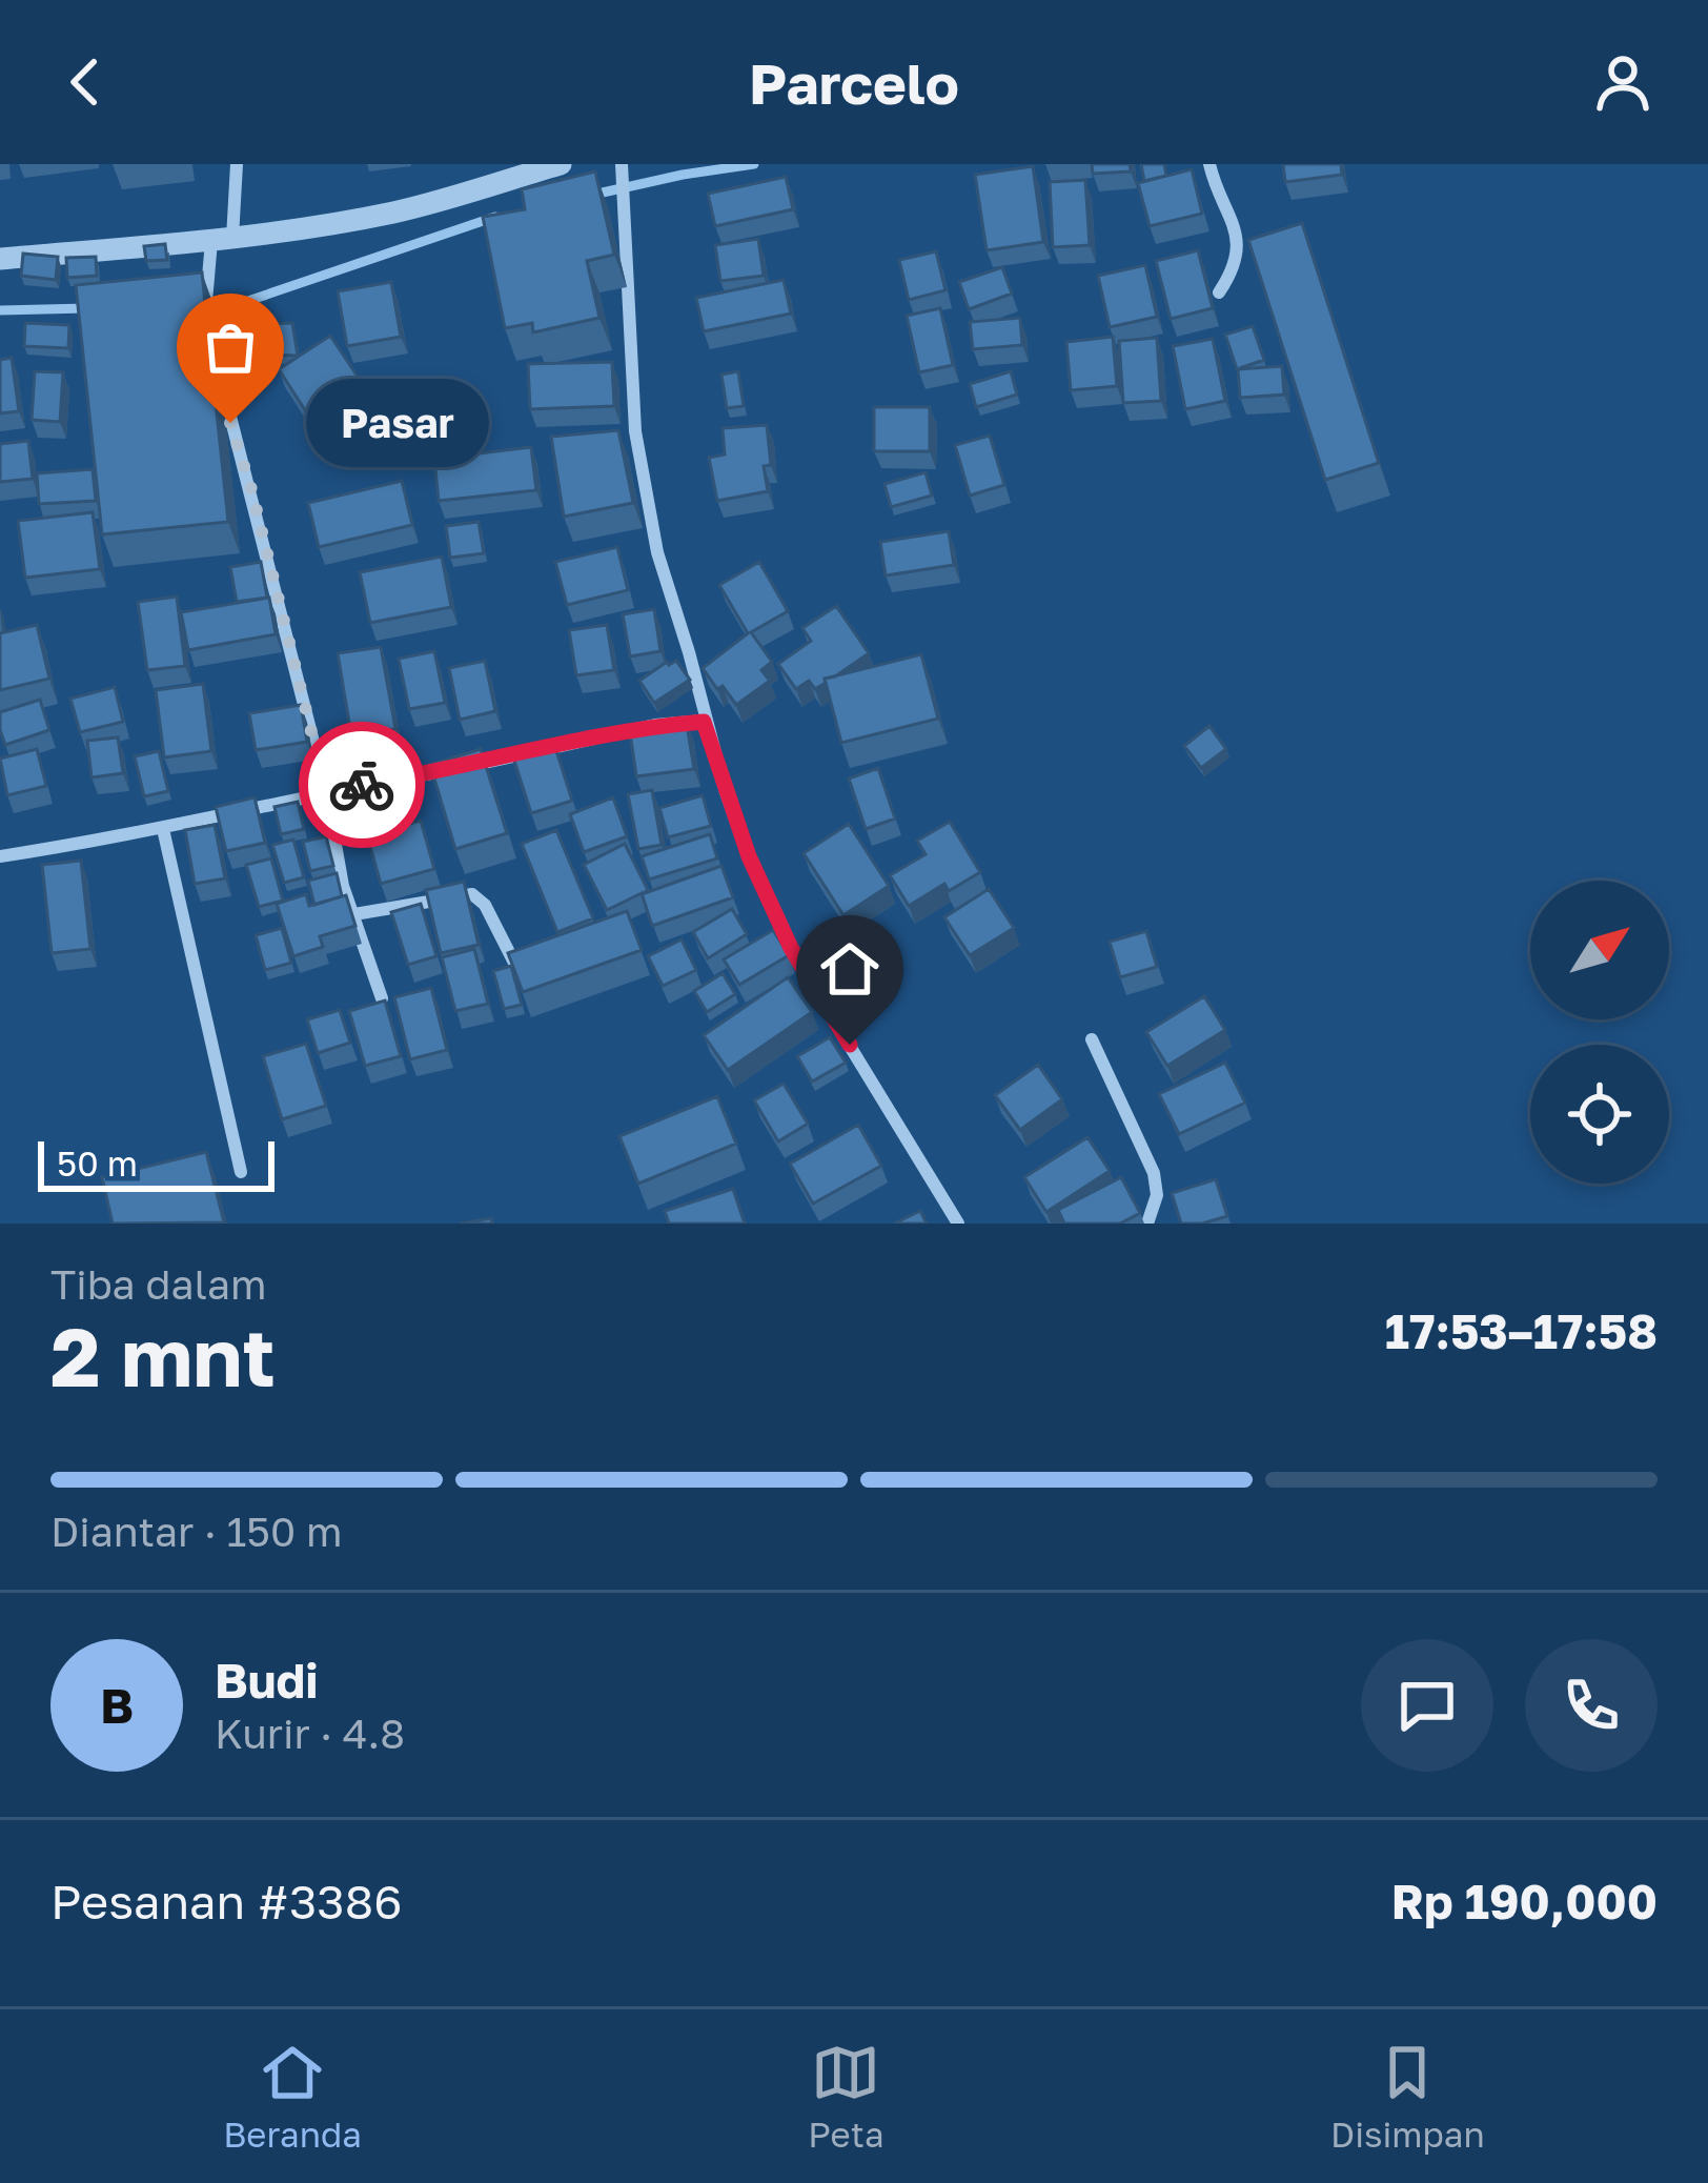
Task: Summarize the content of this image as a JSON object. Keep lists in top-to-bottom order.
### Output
{
  "places": ["Pasar"],
  "scale_bar": "50 m",
  "north": "top right",
  "page": {
    "header": "Parcelo",
    "bubble": "Pasar",
    "scale": "50 m",
    "heading": ["2 mnt", "Tiba dalam", "17:53–17:58"],
    "panel": [
      "Budi",
      "Kurir · 4.8",
      "Pesanan #3386",
      "Rp 190,000"
    ],
    "bar": "Diantar · 150 m",
    "round": "B",
    "tabs": ["Beranda", "Peta", "Disimpan"]
  }
}
